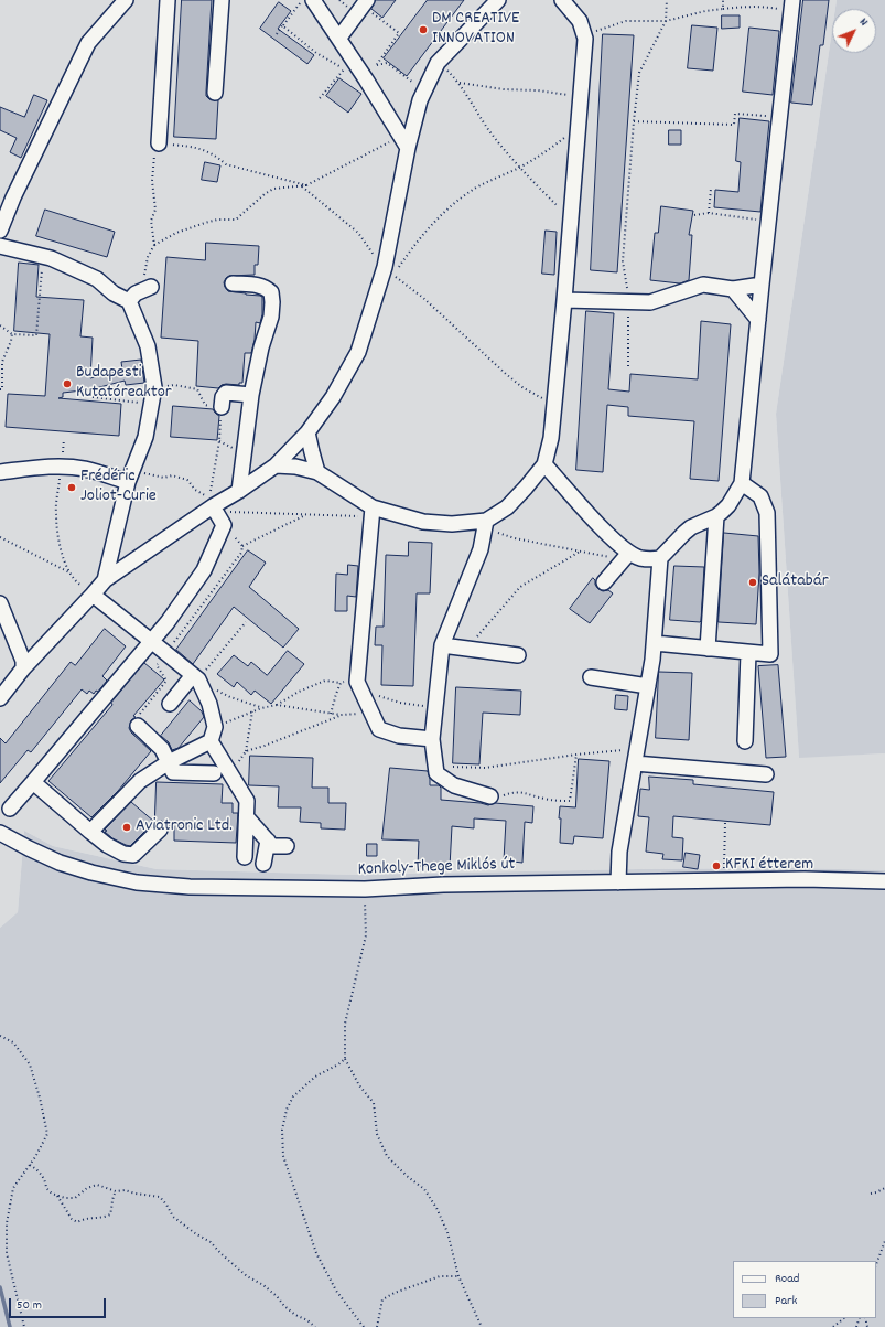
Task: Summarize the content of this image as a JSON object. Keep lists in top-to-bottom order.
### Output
{
  "streets": {
    "street": ["Konkoly-Thege Miklós út"]
  },
  "places": [
    "DM CREATIVE INNOVATION",
    "Budapesti Kutatóreaktor",
    "Frédéric Joliot-Curie",
    "Salátabár",
    "Aviatronic Ltd.",
    "KFKI étterem"
  ],
  "legend": ["Road", "Park"],
  "scale_bar": "50 m",
  "north": "top right"
}
